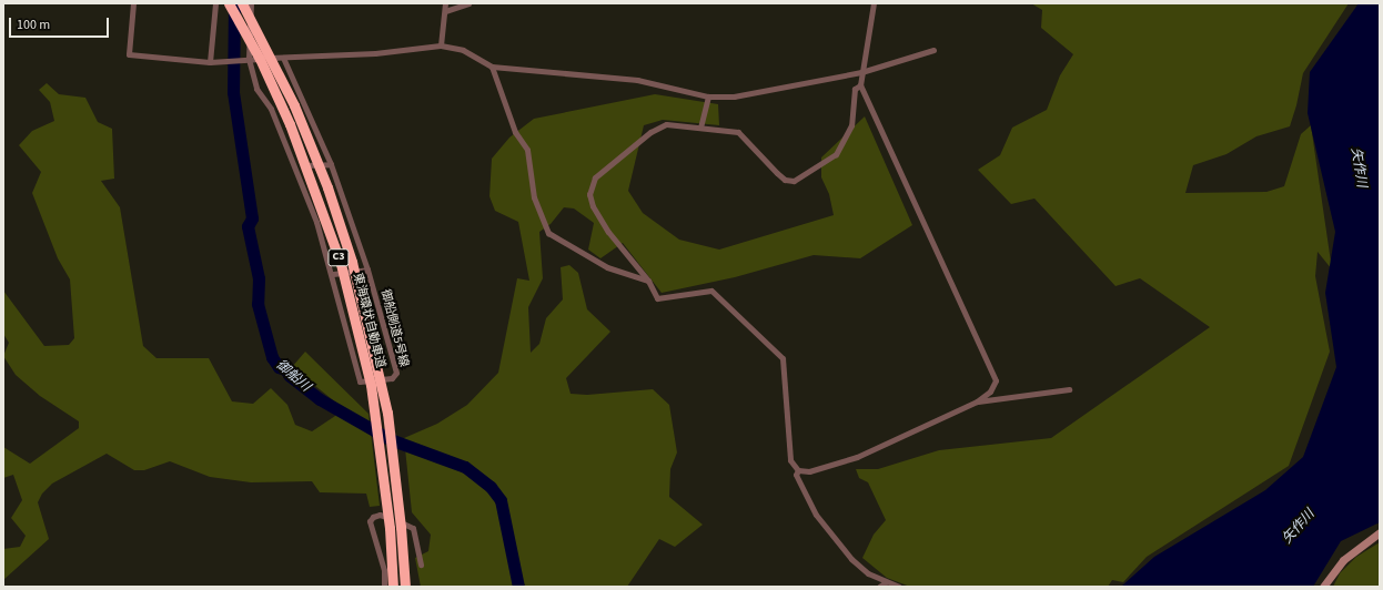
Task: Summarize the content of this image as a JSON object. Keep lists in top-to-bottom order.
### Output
{
  "streets": {
    "highway": ["C3", "東海環状自動車道"],
    "street": ["御船側道5号線"]
  },
  "water": ["矢作川", "御船川"],
  "scale_bar": "100 m"
}
